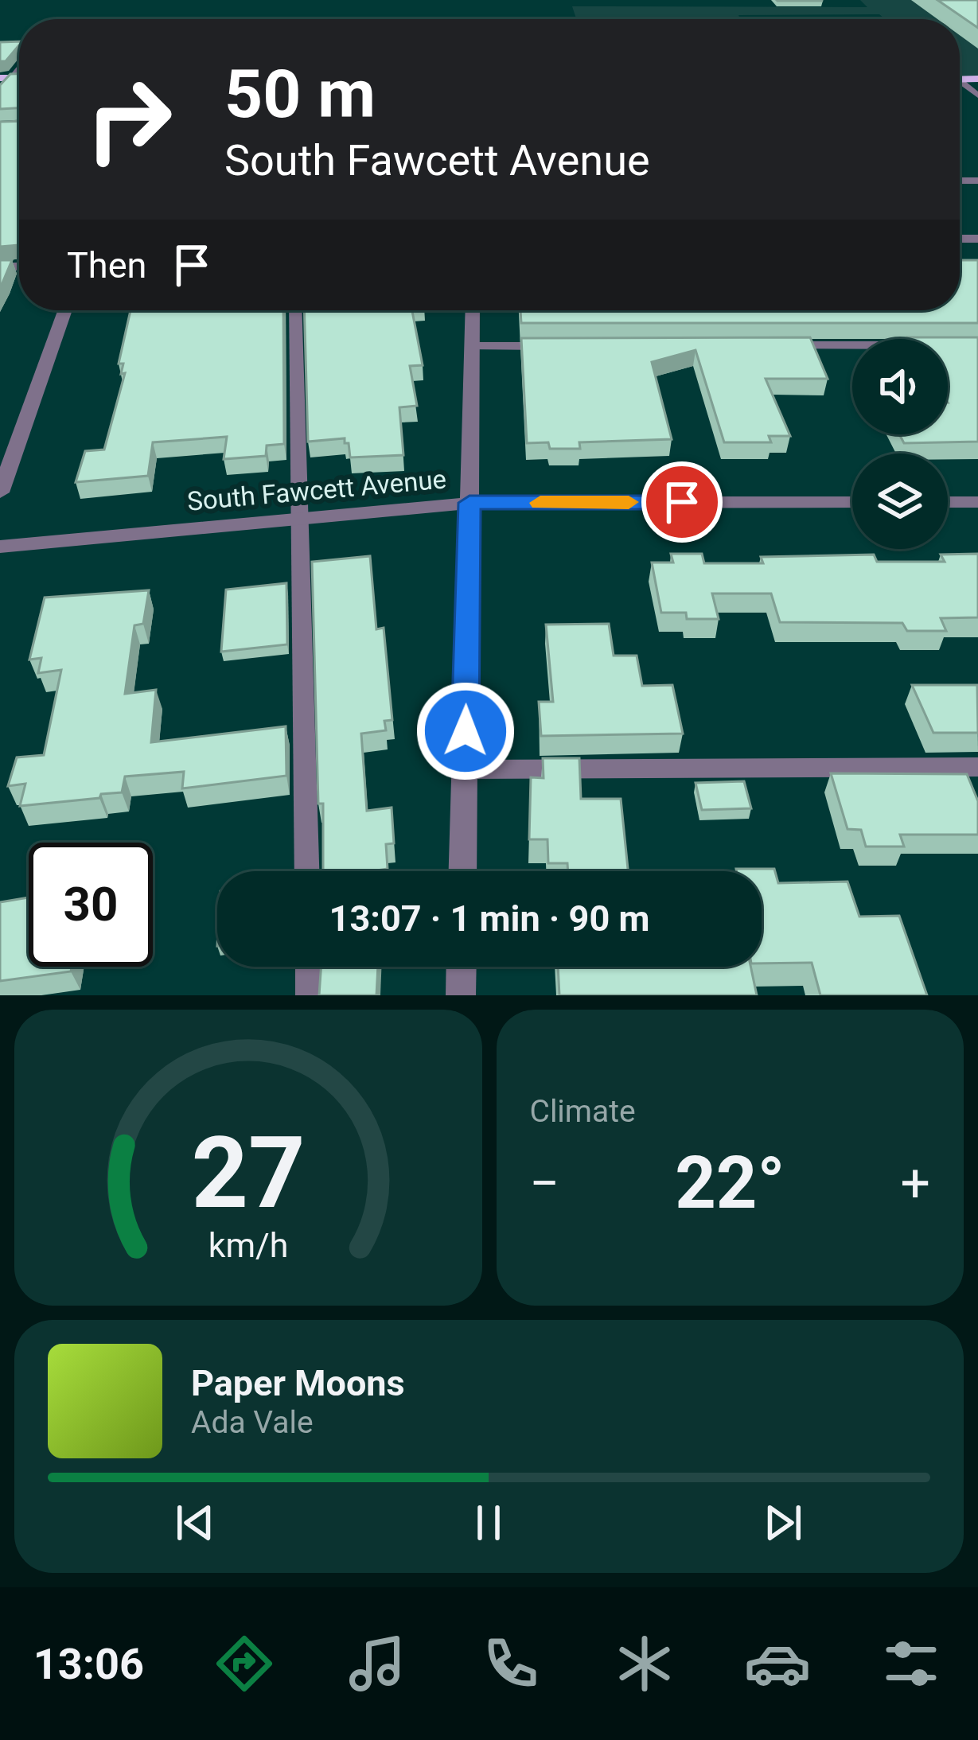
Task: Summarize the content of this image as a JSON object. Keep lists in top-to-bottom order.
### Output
{
  "streets": {
    "street": ["South Fawcett Avenue"]
  },
  "page": {
    "turn": ["50 m", "South Fawcett Avenue"],
    "then": "Then",
    "limit": "30",
    "trip": "13:07 · 1 min · 90 m",
    "tile": "Climate",
    "heat": ["−", "22°", "+"],
    "song": ["Paper Moons", "Ada Vale"],
    "tabs": "13:06",
    "gauge": ["27", "km/h"]
  }
}
